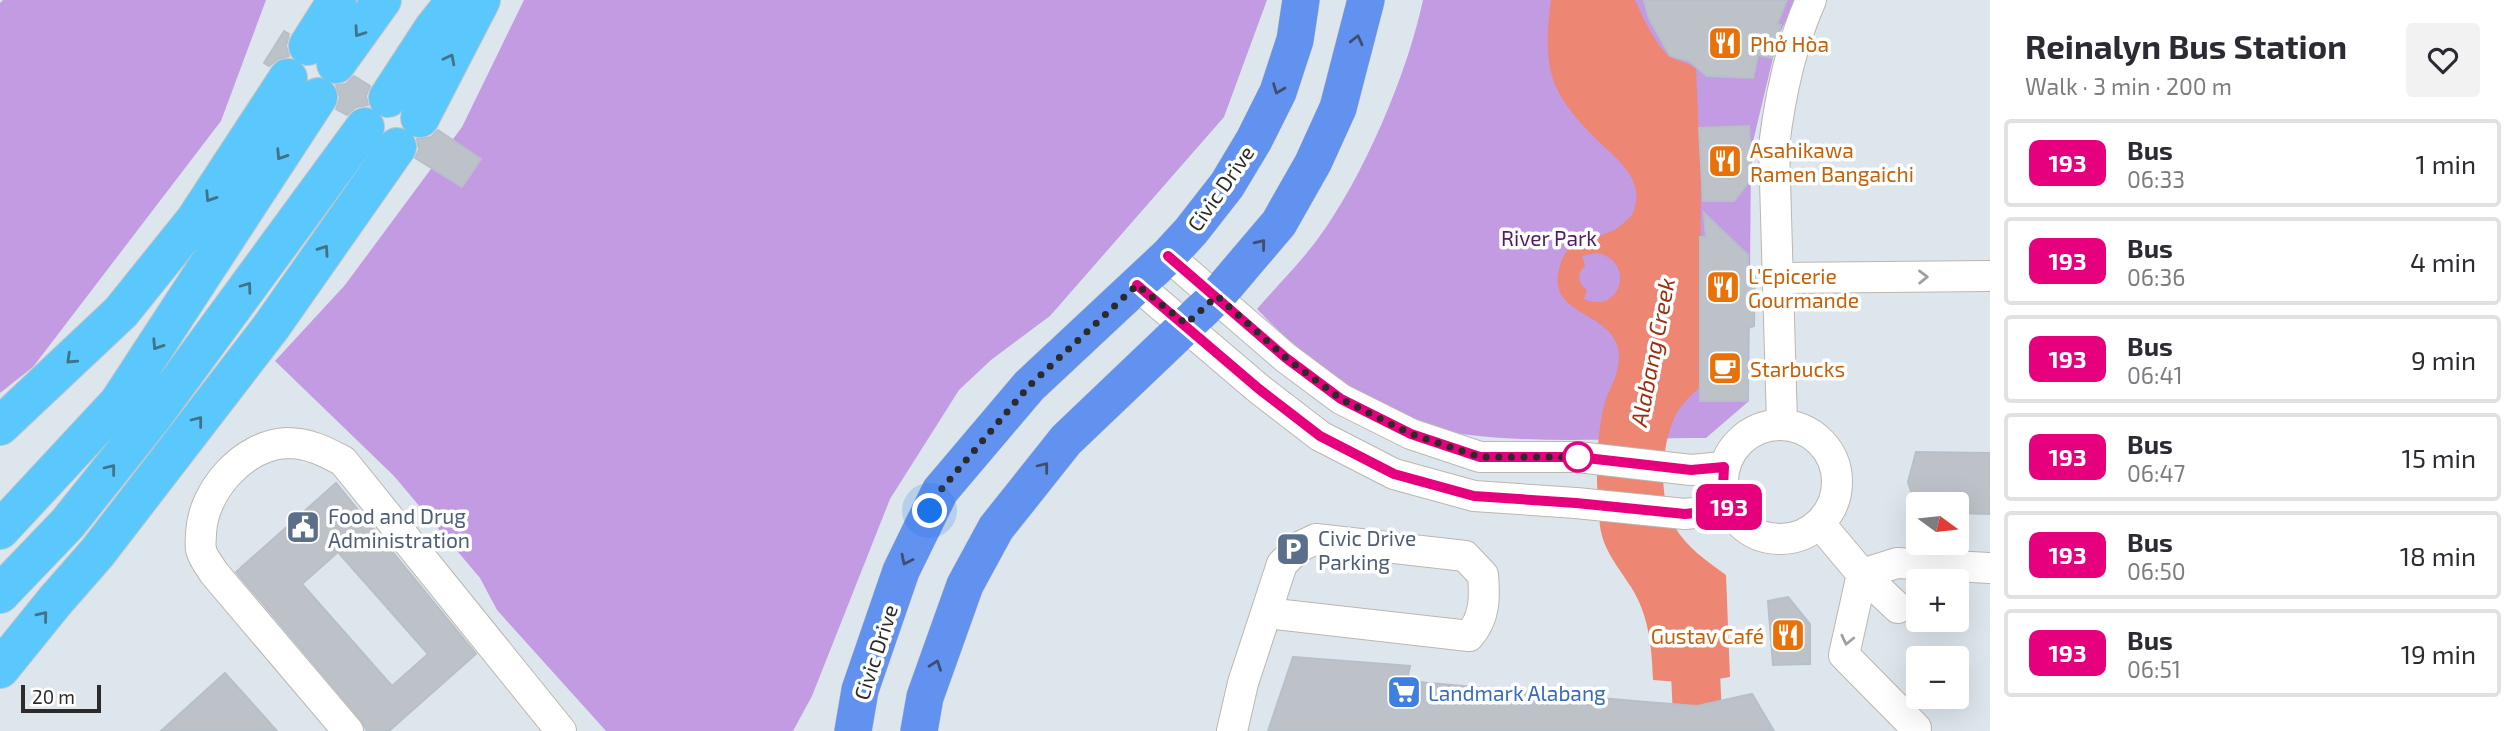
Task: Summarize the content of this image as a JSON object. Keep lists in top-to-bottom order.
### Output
{
  "streets": {
    "main road": ["Civic Drive"]
  },
  "water": ["Alabang Creek"],
  "parks": ["River Park"],
  "places": {
    "restaurant": [
      "Phở Hòa",
      "Asahikawa Ramen Bangaichi",
      "L'Epicerie Gourmande",
      "Gustav Café"
    ],
    "cafe": ["Starbucks"],
    "public building": ["Food and Drug Administration"],
    "parking": ["Civic Drive Parking"],
    "supermarket": ["Landmark Alabang"]
  },
  "lines": ["bus line 193"],
  "scale_bar": "20 m",
  "north": "right",
  "page": {
    "on_map": "193",
    "heading": ["Reinalyn Bus Station", "Walk · 3 min · 200 m"],
    "list": [
      {
        "mark": "193",
        "name": "Bus",
        "note": "06:33",
        "value": "1 min"
      },
      {
        "mark": "193",
        "name": "Bus",
        "note": "06:36",
        "value": "4 min"
      },
      {
        "mark": "193",
        "name": "Bus",
        "note": "06:41",
        "value": "9 min"
      },
      {
        "mark": "193",
        "name": "Bus",
        "note": "06:47",
        "value": "15 min"
      },
      {
        "mark": "193",
        "name": "Bus",
        "note": "06:50",
        "value": "18 min"
      },
      {
        "mark": "193",
        "name": "Bus",
        "note": "06:51",
        "value": "19 min"
      }
    ],
    "map_buttons": ["+", "−"],
    "scale": "20 m"
  }
}
